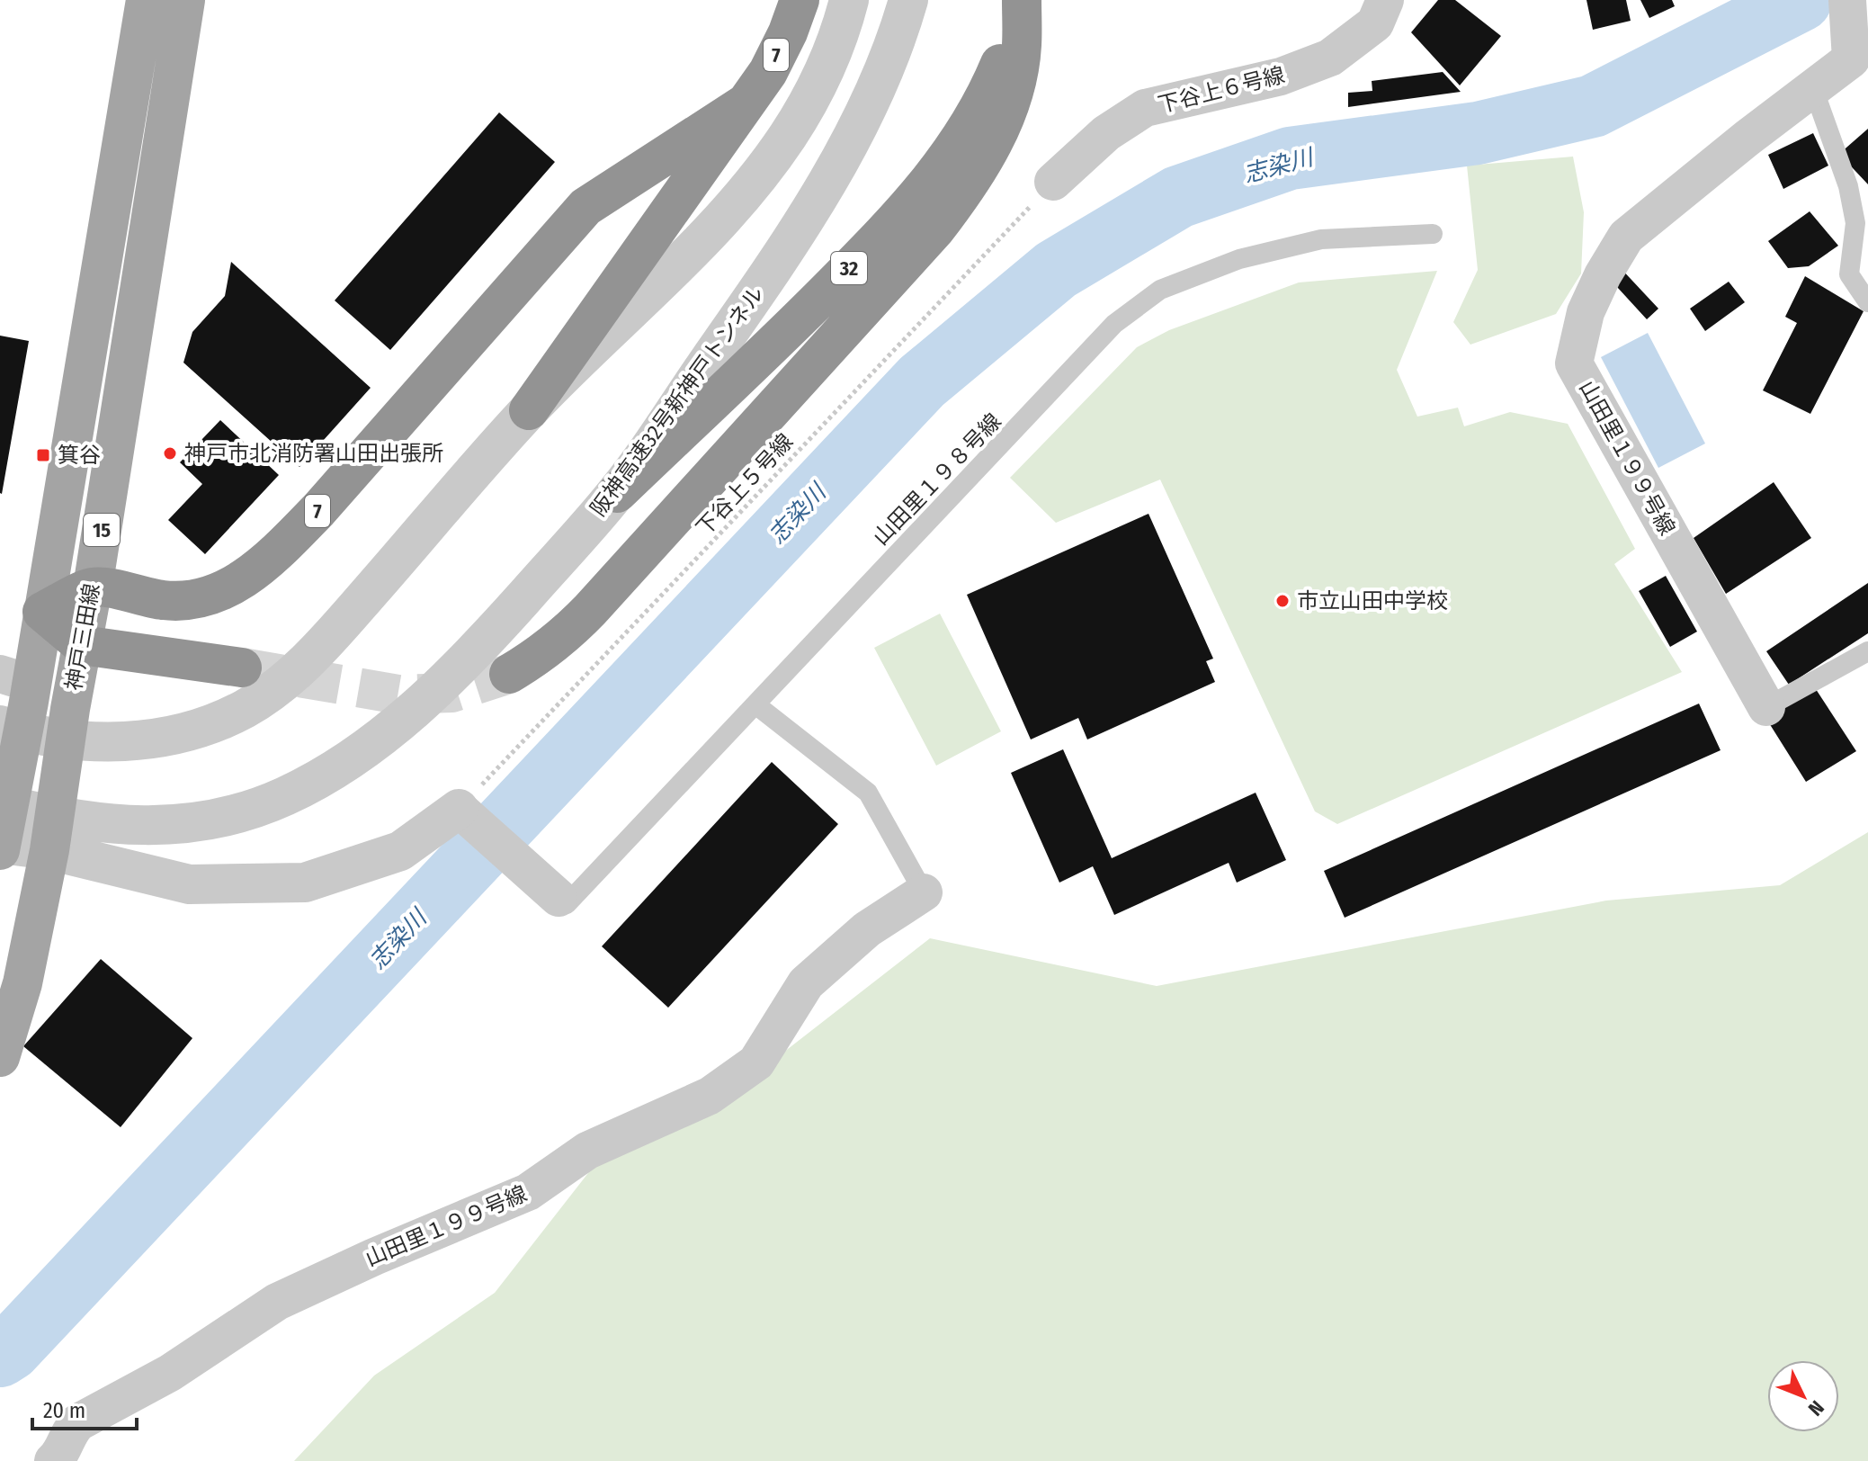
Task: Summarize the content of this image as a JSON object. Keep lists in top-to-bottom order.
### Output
{
  "streets": {
    "highway": ["7", "32"],
    "main road": ["15", "神戸三田線"],
    "street": ["下谷上６号線", "阪神高速32号新神戸トンネル", "山田里１９９号線"],
    "lane": ["山田里１９８号線"],
    "path": ["下谷上５号線"]
  },
  "crossings": [
    ["7", "神戸三田線"],
    ["下谷上６号線", "下谷上５号線"],
    ["32", "阪神高速32号新神戸トンネル"]
  ],
  "water": ["志染川"],
  "places": {
    "other": ["神戸市北消防署山田出張所", "市立山田中学校"],
    "transit": ["箕谷"]
  },
  "scale_bar": "20 m",
  "north": "bottom right"
}
